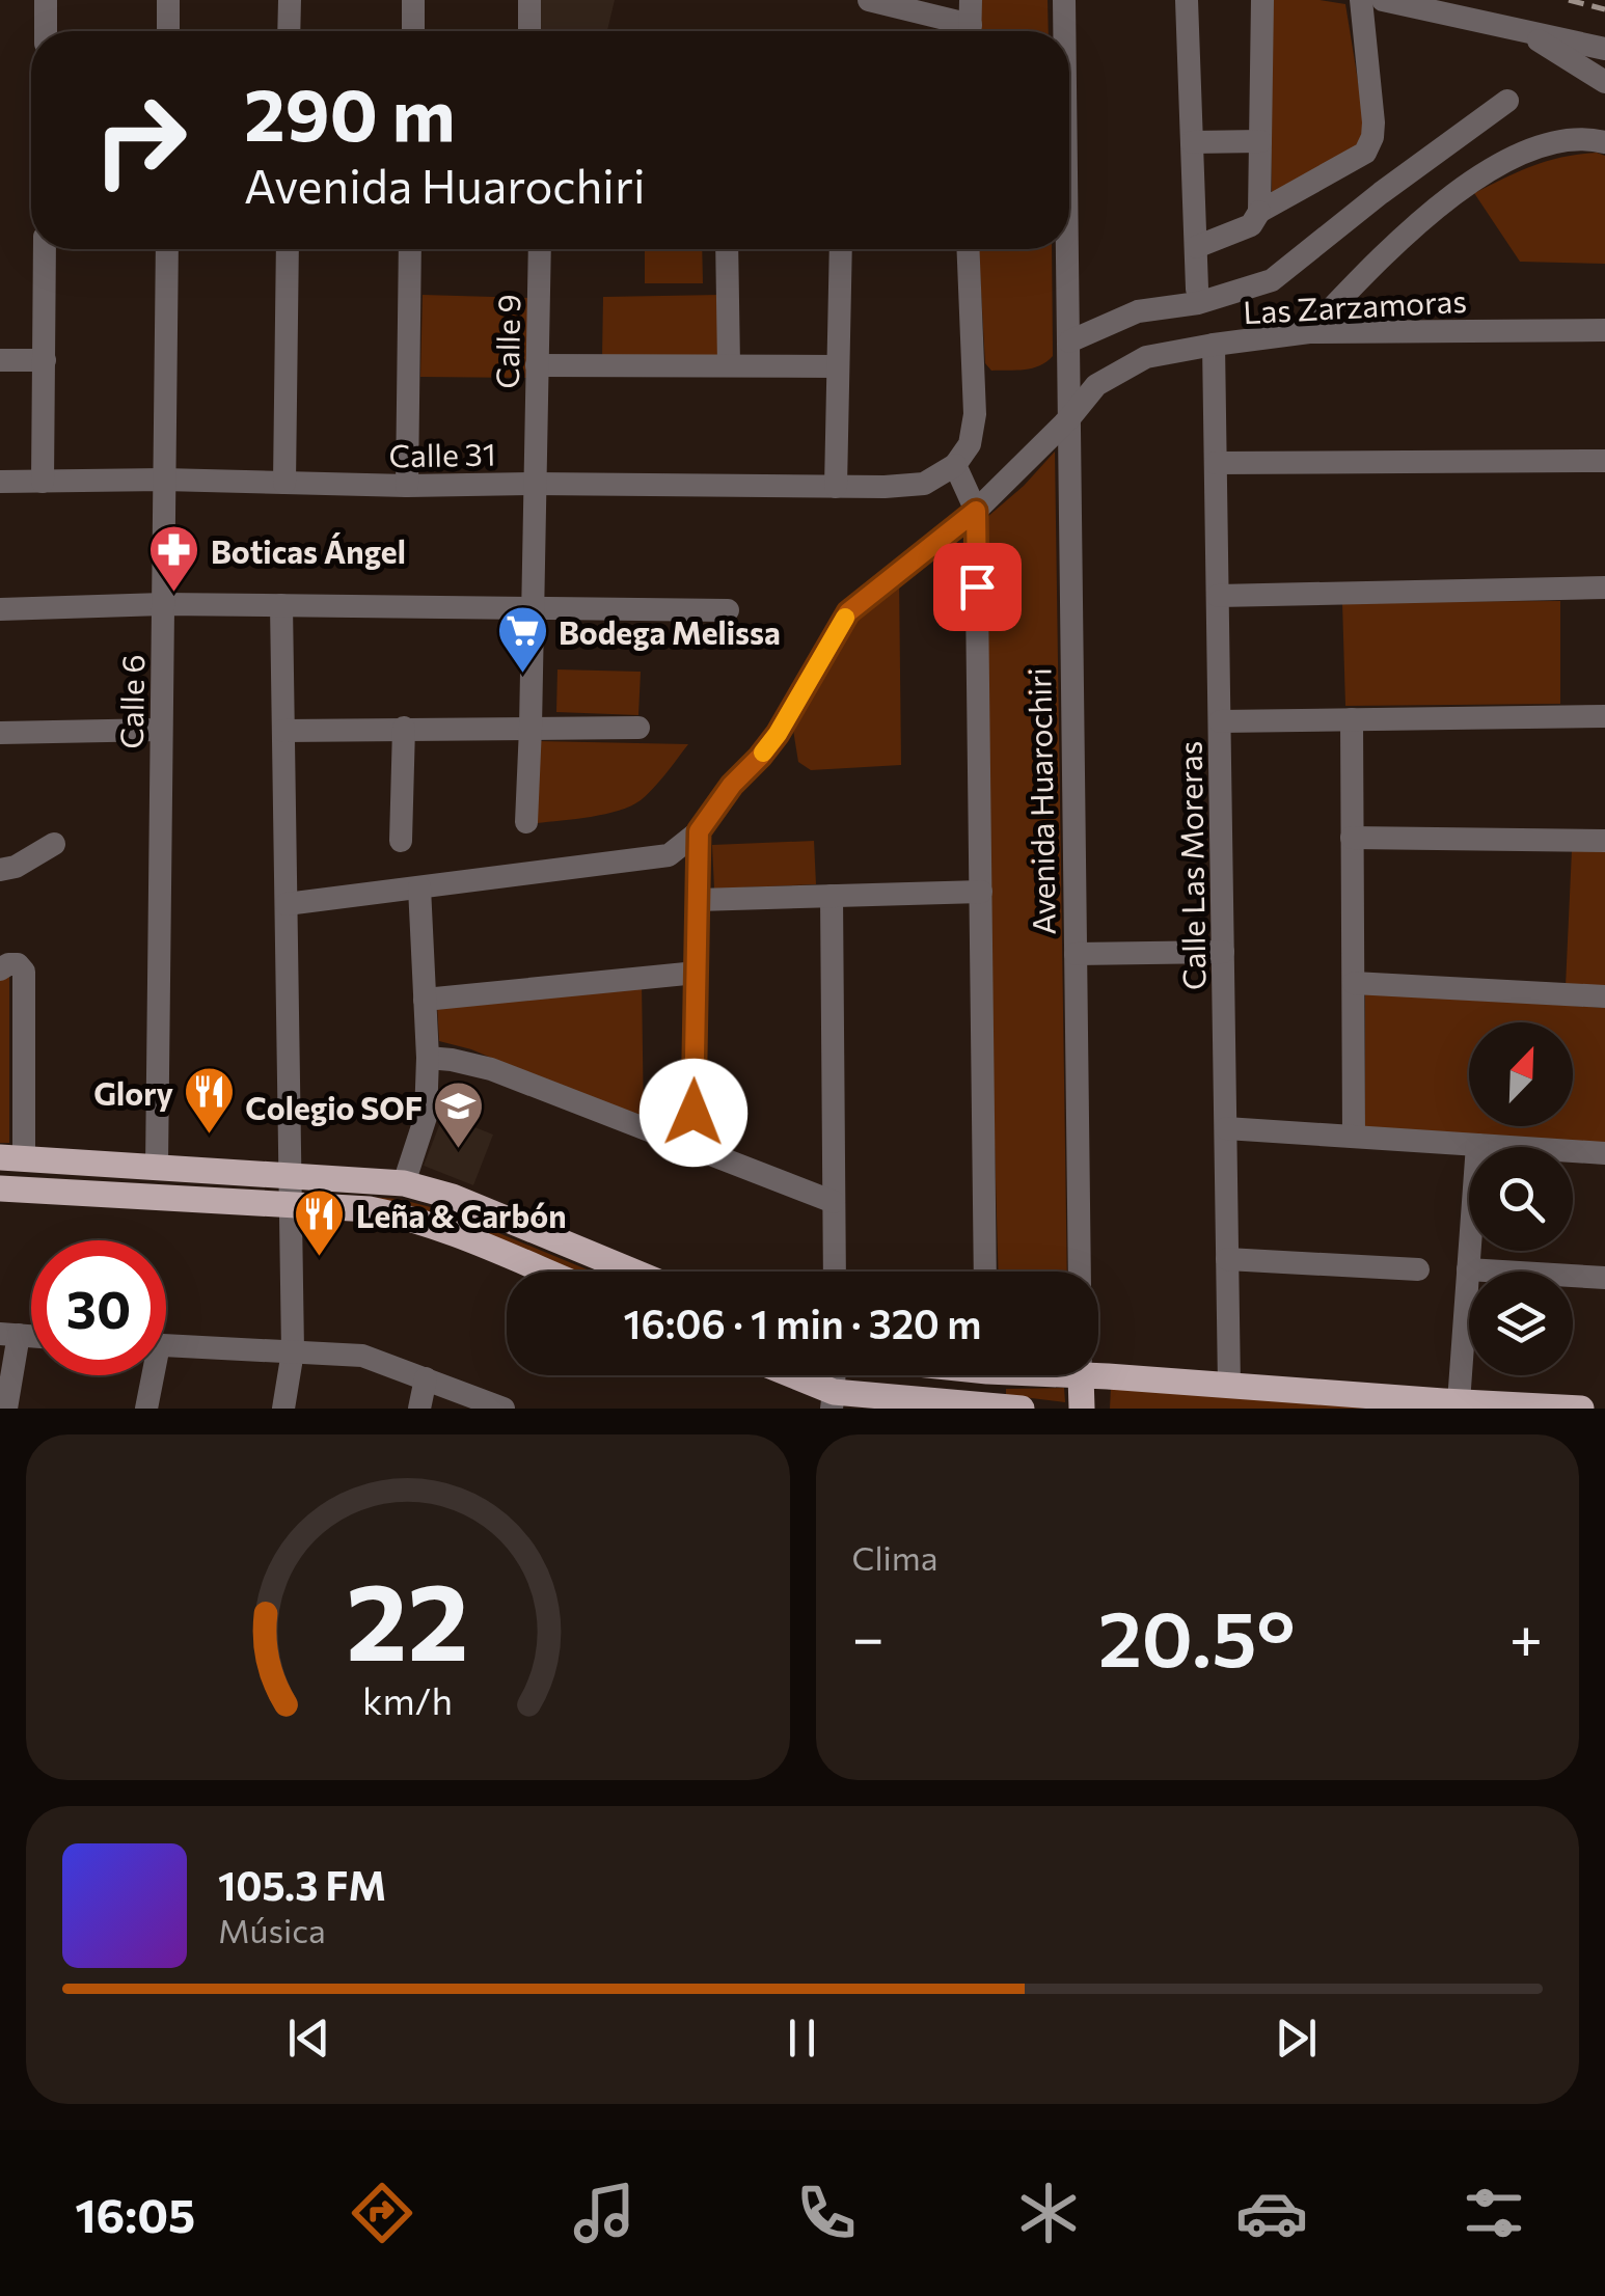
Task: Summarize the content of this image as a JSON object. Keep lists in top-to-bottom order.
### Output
{
  "streets": {
    "street": [
      "Las Zarzamoras",
      "Calle 9",
      "Calle 31",
      "Calle 6",
      "Avenida Huarochiri",
      "Calle Las Moreras"
    ]
  },
  "crossings": [
    ["Las Zarzamoras", "Avenida Huarochiri"],
    ["Las Zarzamoras", "Calle Las Moreras"],
    ["Calle 9", "Calle 31"],
    ["Calle 31", "Calle 6"],
    ["Calle 31", "Avenida Huarochiri"]
  ],
  "places": {
    "pharmacy": ["Boticas Ángel"],
    "supermarket": ["Bodega Melissa"],
    "restaurant": ["Glory", "Leña & Carbón"],
    "school or university": ["Colegio SOF"]
  },
  "north": "top right",
  "page": {
    "turn": ["290 m", "Avenida Huarochiri"],
    "limit": "30",
    "trip": "16:06 · 1 min · 320 m",
    "tile": "Clima",
    "heat": ["−", "20.5°", "+"],
    "song": ["105.3 FM", "Música"],
    "tabs": "16:05",
    "gauge": ["22", "km/h"]
  }
}
